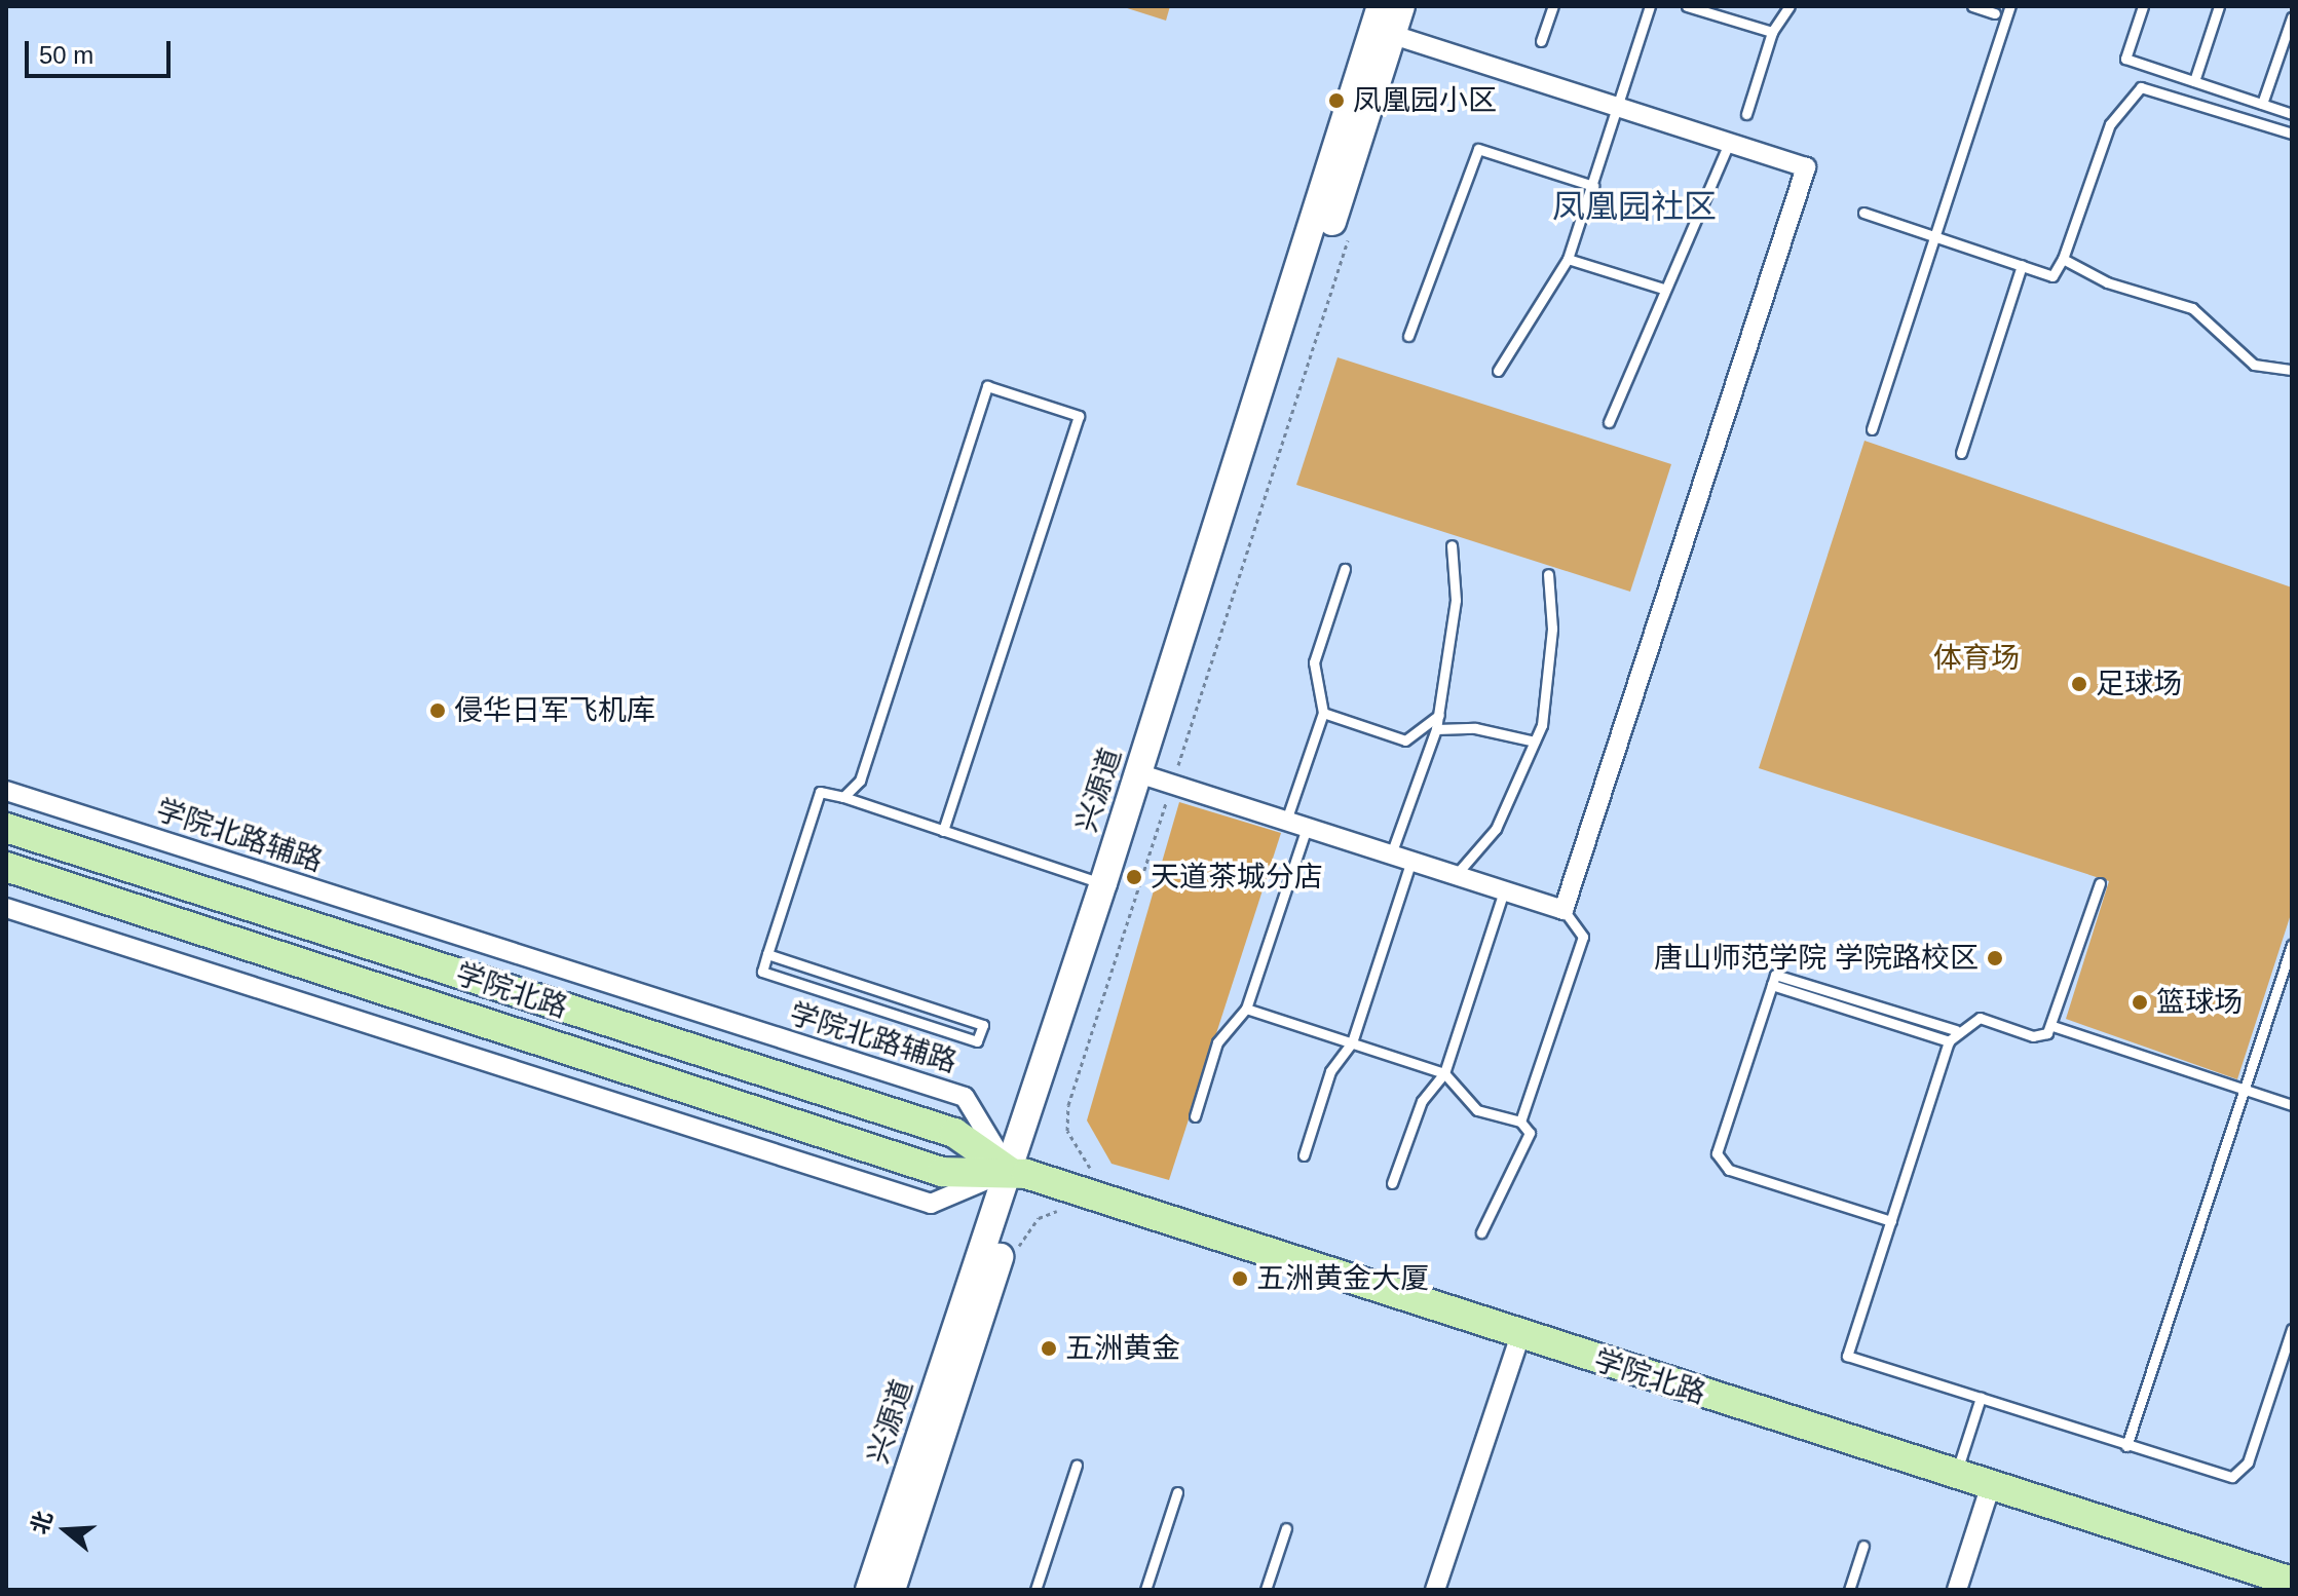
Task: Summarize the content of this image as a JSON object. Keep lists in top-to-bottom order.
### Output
{
  "streets": {
    "main road": ["兴源道", "学院北路"],
    "street": ["学院北路辅路"]
  },
  "crossings": [
    ["兴源道", "学院北路辅路"],
    ["兴源道", "学院北路"],
    ["学院北路辅路", "学院北路"]
  ],
  "districts": ["凤凰园社区"],
  "parks": ["体育场"],
  "places": [
    "凤凰园小区",
    "足球场",
    "侵华日军飞机库",
    "天道茶城分店",
    "唐山师范学院 学院路校区",
    "篮球场",
    "五洲黄金大厦",
    "五洲黄金"
  ],
  "scale_bar": "50 m",
  "north": "left"
}
